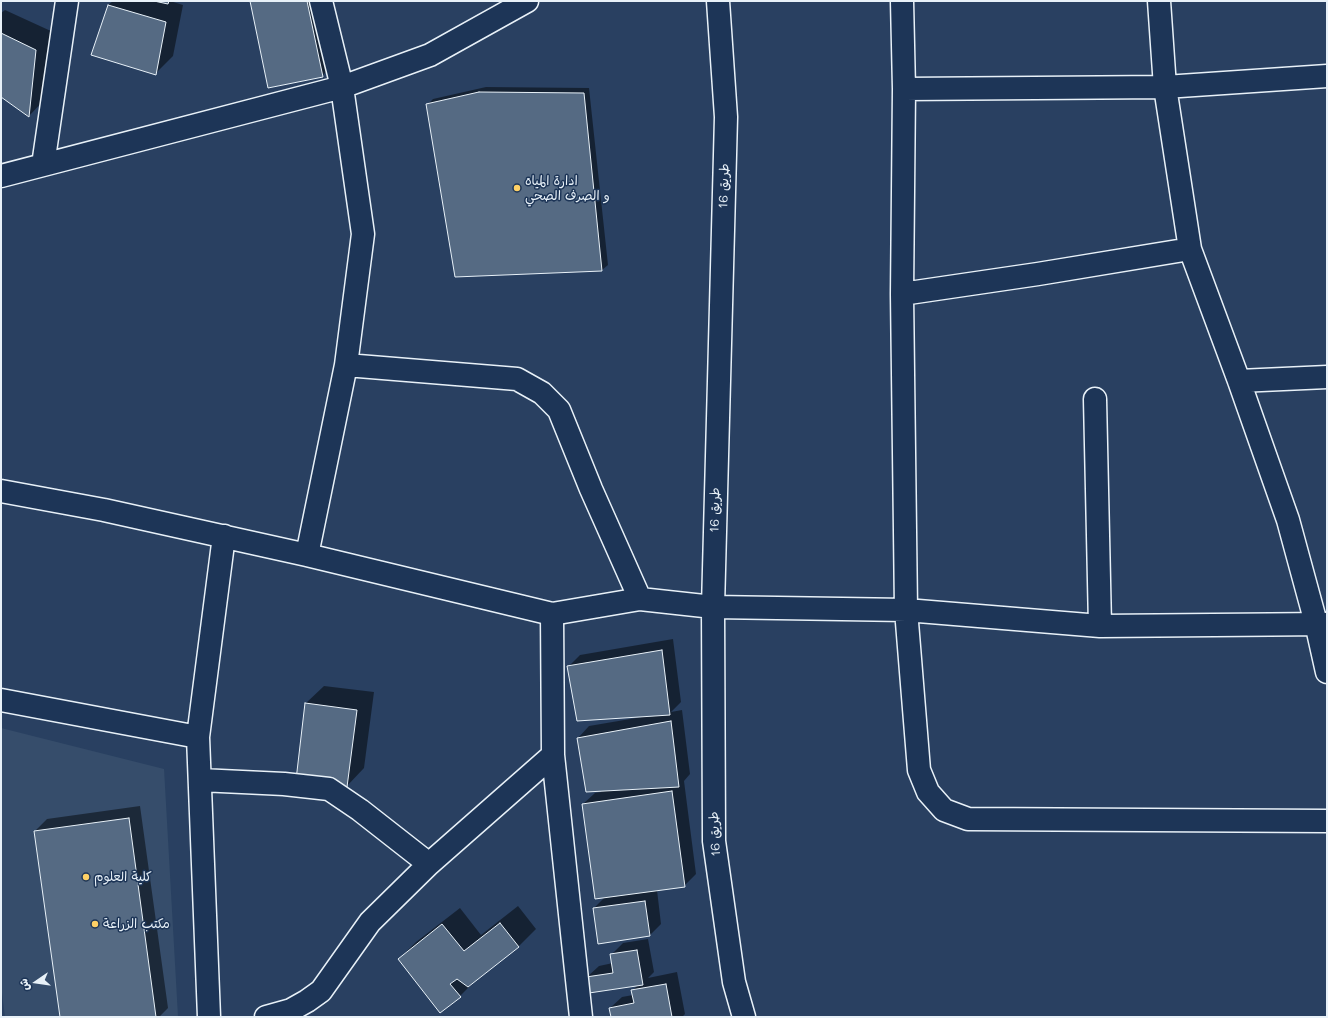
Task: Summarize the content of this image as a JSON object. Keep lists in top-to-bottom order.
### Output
{
  "streets": {
    "street": ["طريق 16"]
  },
  "places": ["ادارة المياه و الصرف الصحي", "كلية العلوم", "مكتب الزراعة"],
  "north": "left"
}
